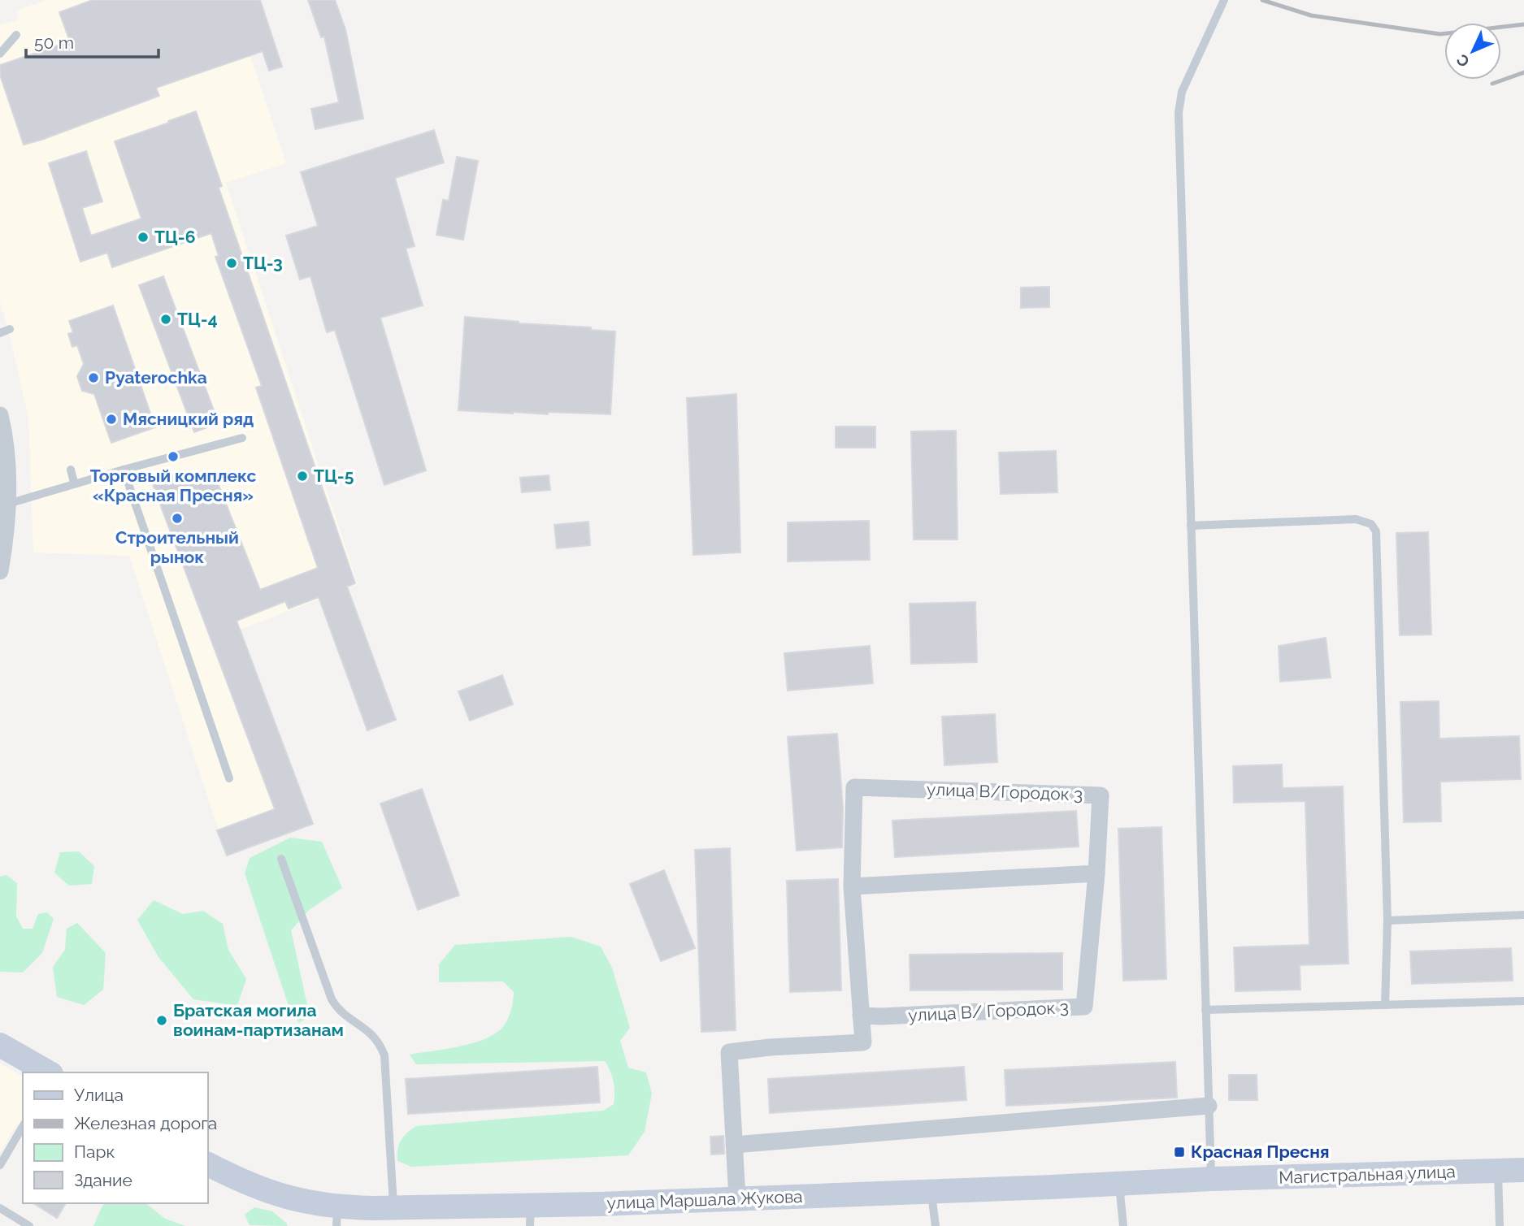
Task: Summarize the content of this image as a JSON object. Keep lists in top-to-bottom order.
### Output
{
  "streets": {
    "main road": ["Магистральная улица", "улица Маршала Жукова"],
    "street": ["улица В/Городок 3", "улица В/ Городок 3"]
  },
  "crossings": [
    ["улица В/Городок 3", "улица В/ Городок 3"],
    ["улица В/Городок 3", "улица Маршала Жукова"],
    ["Магистральная улица", "улица Маршала Жукова"]
  ],
  "places": {
    "other": [
      "ТЦ-6",
      "ТЦ-3",
      "ТЦ-4",
      "Pyaterochka",
      "Мясницкий ряд",
      "Торговый комплекс «Красная Пресня»",
      "ТЦ-5",
      "Строительный рынок",
      "Братская могила воинам-партизанам"
    ],
    "transit": ["Красная Пресня"]
  },
  "legend": [
    "Улица",
    "Железная дорога",
    "Парк",
    "Здание"
  ],
  "scale_bar": "50 m",
  "north": "bottom left"
}
